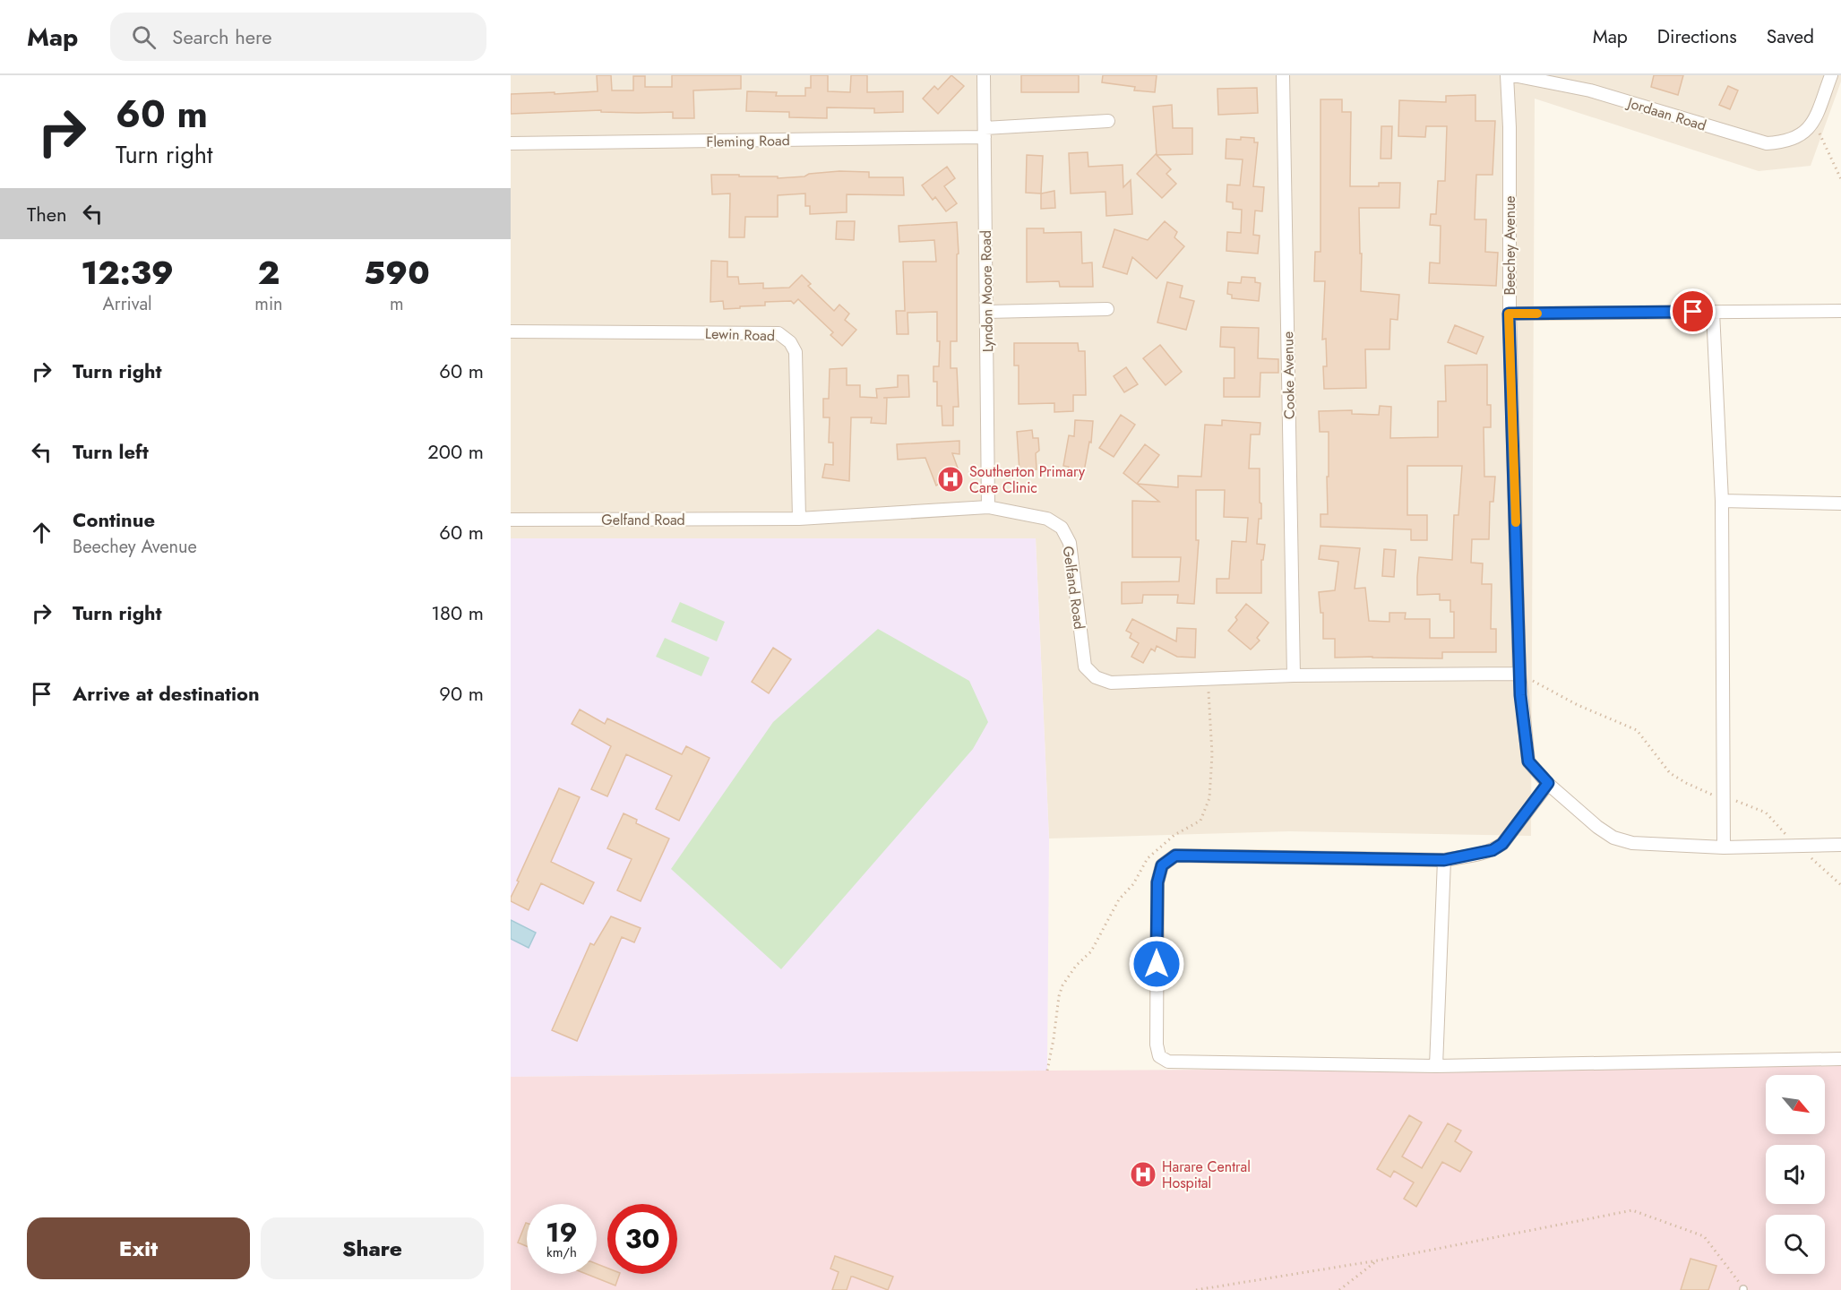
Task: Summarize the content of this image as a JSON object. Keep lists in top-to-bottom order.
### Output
{
  "streets": {
    "street": [
      "Jordaan Road",
      "Fleming Road",
      "Beechey Avenue",
      "Lyndon Moore Road",
      "Lewin Road",
      "Cooke Avenue",
      "Gelfand Road"
    ]
  },
  "crossings": [
    ["Fleming Road", "Lyndon Moore Road"],
    ["Beechey Avenue", "Gelfand Road"],
    ["Lyndon Moore Road", "Gelfand Road"],
    ["Lewin Road", "Gelfand Road"],
    ["Cooke Avenue", "Gelfand Road"]
  ],
  "places": {
    "hospital": ["Southerton Primary Care Clinic", "Harare Central Hospital"]
  },
  "north": "bottom right",
  "page": {
    "header": "Map",
    "search": "Search here",
    "nav": ["Map", "Directions", "Saved"],
    "turn": ["60 m", "Turn right"],
    "then": "Then",
    "eta": [
      "12:39",
      "Arrival",
      "2",
      "min",
      "590",
      "m"
    ],
    "list": [
      {
        "name": "Turn right",
        "value": "60 m"
      },
      {
        "name": "Turn left",
        "value": "200 m"
      },
      {
        "name": "Continue",
        "note": "Beechey Avenue",
        "value": "60 m"
      },
      {
        "name": "Turn right",
        "value": "180 m"
      },
      {
        "name": "Arrive at destination",
        "value": "90 m"
      }
    ],
    "speed": "19 km/h",
    "limit": "30",
    "buttons": ["Exit", "Share"]
  }
}
